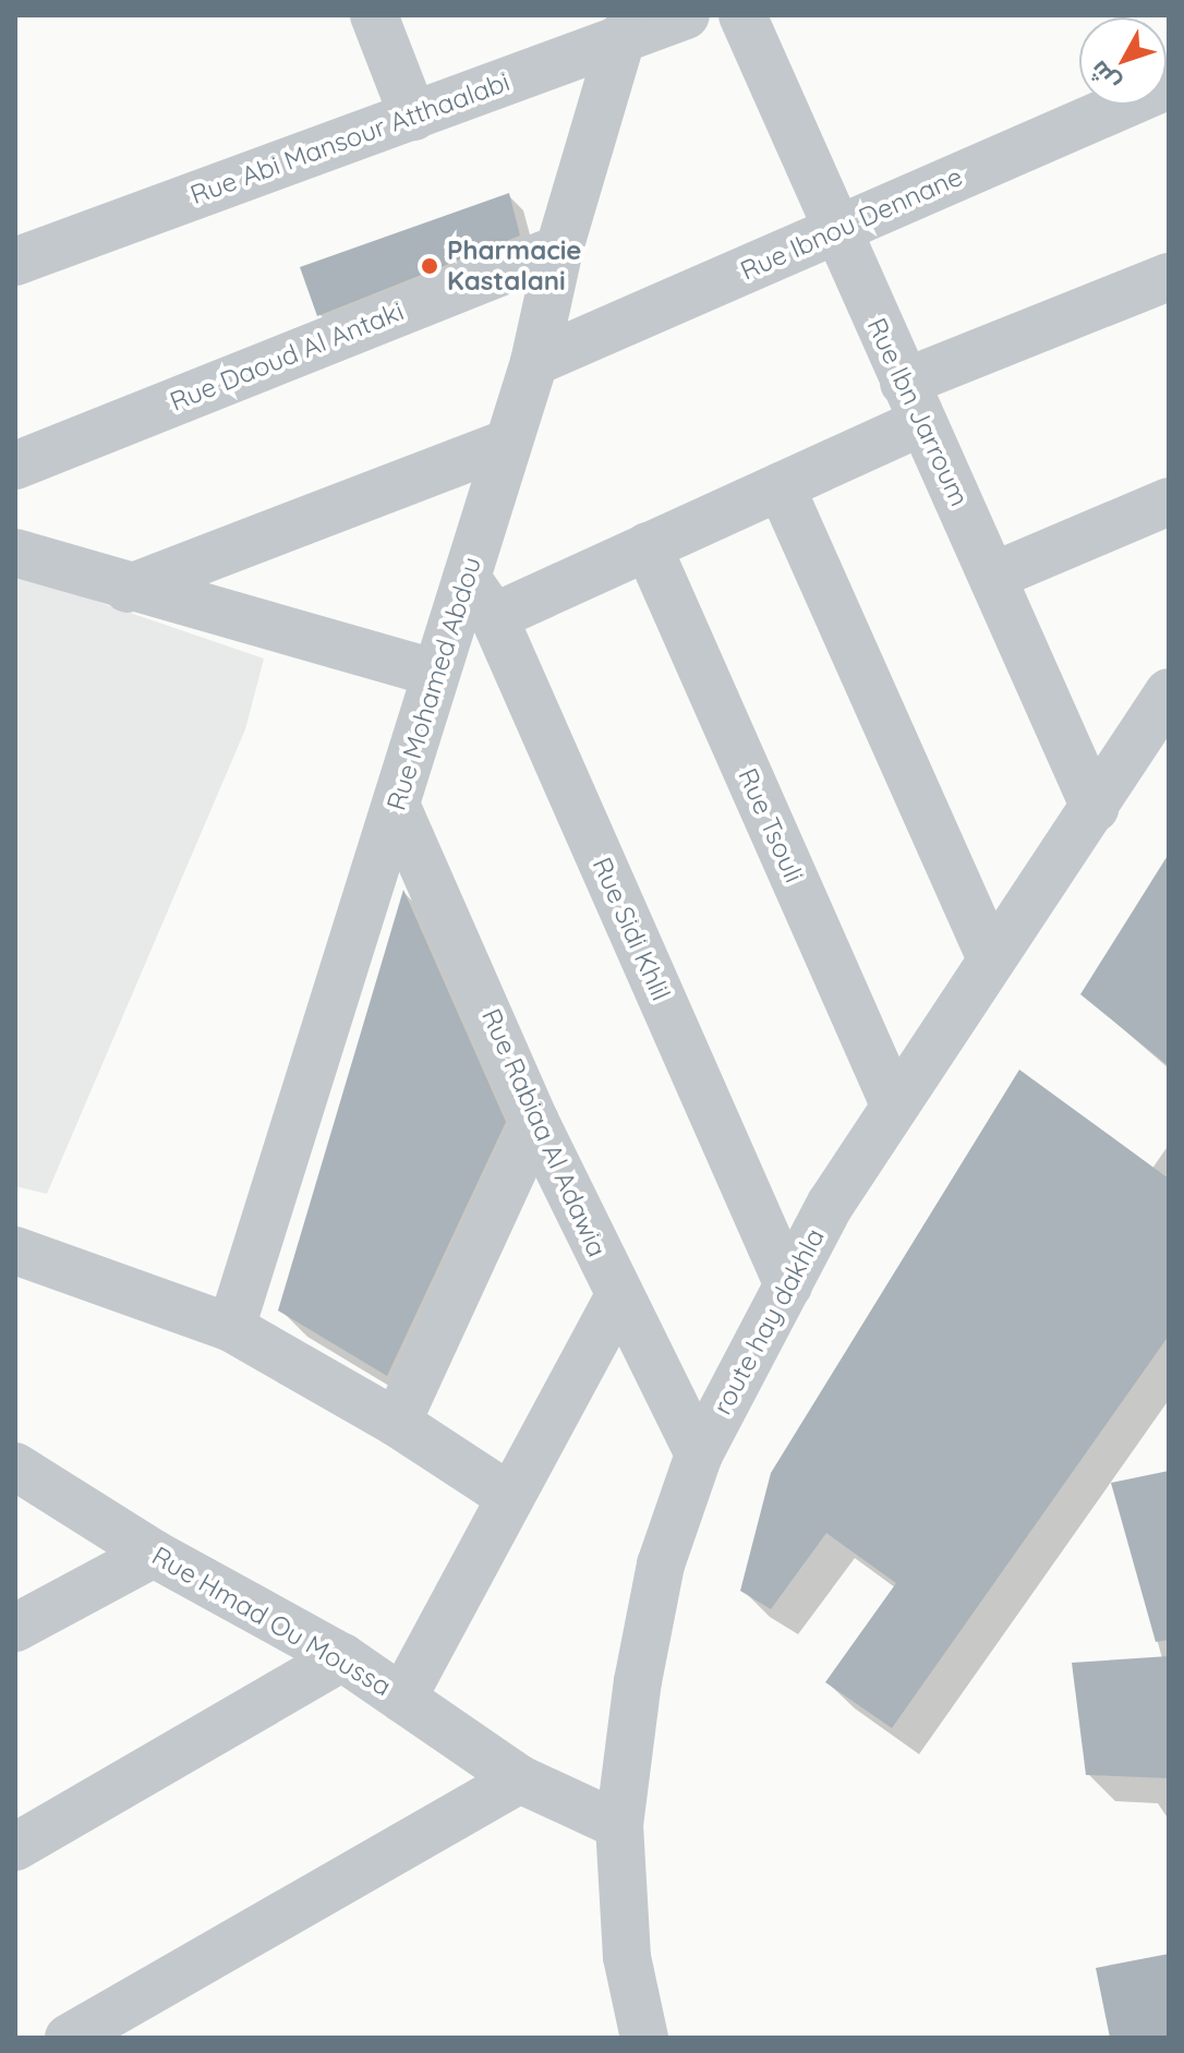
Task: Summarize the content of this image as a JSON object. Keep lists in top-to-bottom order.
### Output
{
  "streets": {
    "street": [
      "Rue Abi Mansour Atthaalabi",
      "Rue Ibnou Dennane",
      "Rue Daoud Al Antaki",
      "Rue Ibn Jarroum",
      "Rue Mohamed Abdou",
      "Rue Tsouli",
      "Rue Sidi Khlil",
      "Rue Rabiaa Al Adawia",
      "route hay dakhla",
      "Rue Hmad Ou Moussa"
    ]
  },
  "crossings": [
    ["Rue Abi Mansour Atthaalabi", "Rue Mohamed Abdou"],
    ["Rue Ibnou Dennane", "Rue Ibn Jarroum"],
    ["Rue Ibnou Dennane", "Rue Mohamed Abdou"],
    ["Rue Daoud Al Antaki", "Rue Mohamed Abdou"],
    ["Rue Ibn Jarroum", "route hay dakhla"],
    ["Rue Mohamed Abdou", "Rue Sidi Khlil"],
    ["Rue Mohamed Abdou", "Rue Rabiaa Al Adawia"],
    ["Rue Tsouli", "route hay dakhla"],
    ["Rue Sidi Khlil", "route hay dakhla"],
    ["Rue Rabiaa Al Adawia", "route hay dakhla"],
    ["route hay dakhla", "Rue Hmad Ou Moussa"]
  ],
  "places": ["Pharmacie Kastalani"],
  "north": "bottom left"
}
